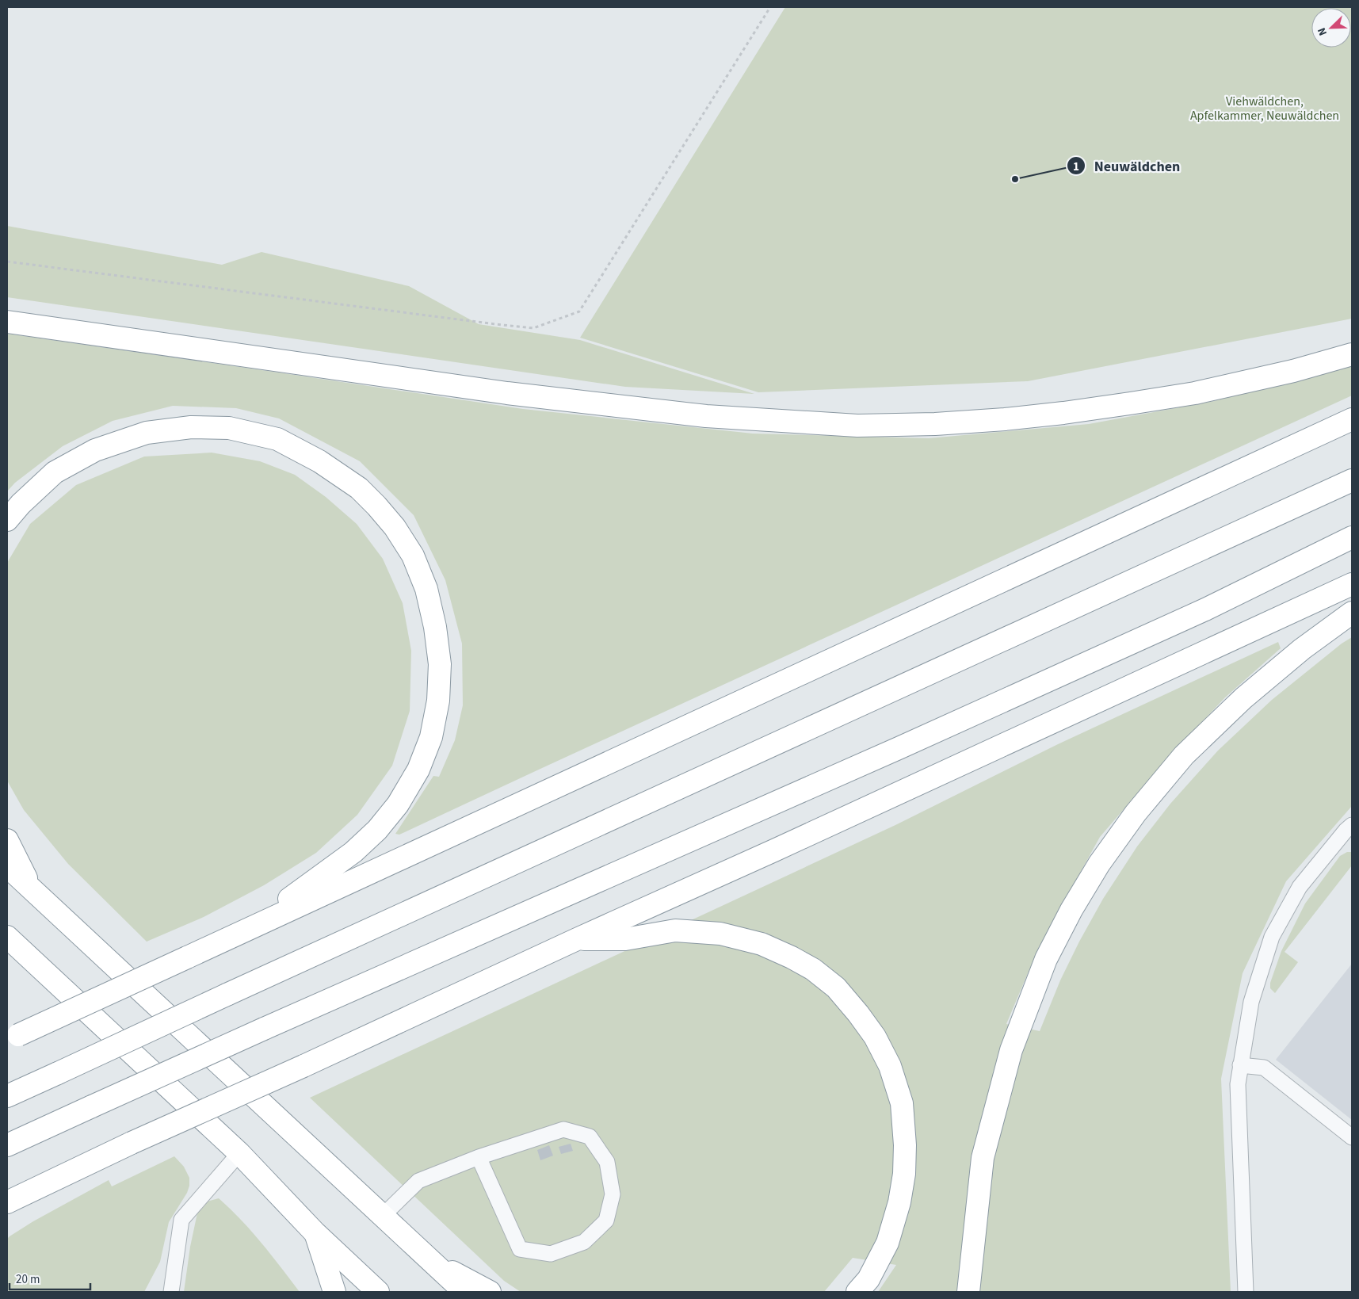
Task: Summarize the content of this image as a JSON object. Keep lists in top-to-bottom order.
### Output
{
  "parks": ["Viehwäldchen, Apfelkammer, Neuwäldchen"],
  "places": ["Neuwäldchen"],
  "scale_bar": "20 m",
  "north": "bottom left"
}
